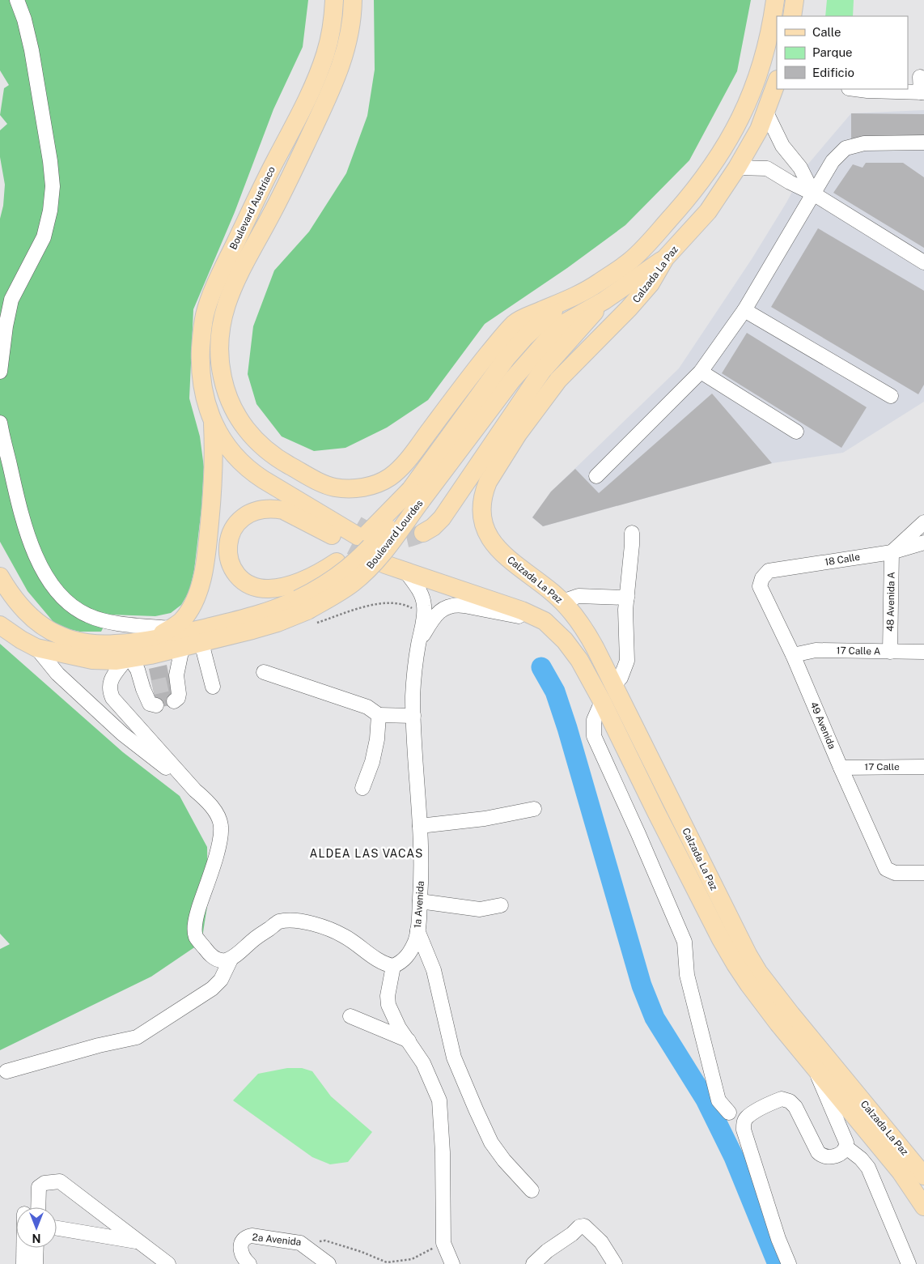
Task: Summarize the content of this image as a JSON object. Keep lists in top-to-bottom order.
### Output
{
  "streets": {
    "main road": ["Boulevard Austríaco", "Calzada La Paz", "Boulevard Lourdes"],
    "street": [
      "18 Calle",
      "48 Avenida A",
      "17 Calle A",
      "49 Avenida",
      "17 Calle",
      "1a Avenida",
      "2a Avenida"
    ]
  },
  "crossings": [
    ["Boulevard Austríaco", "Boulevard Lourdes"],
    ["Calzada La Paz", "Boulevard Lourdes"],
    ["Calzada La Paz", "1a Avenida"],
    ["18 Calle", "48 Avenida A"],
    ["18 Calle", "49 Avenida"],
    ["48 Avenida A", "17 Calle A"],
    ["17 Calle A", "49 Avenida"],
    ["49 Avenida", "17 Calle"]
  ],
  "districts": ["ALDEA LAS VACAS"],
  "legend": ["Calle", "Parque", "Edificio"],
  "north": "bottom"
}
